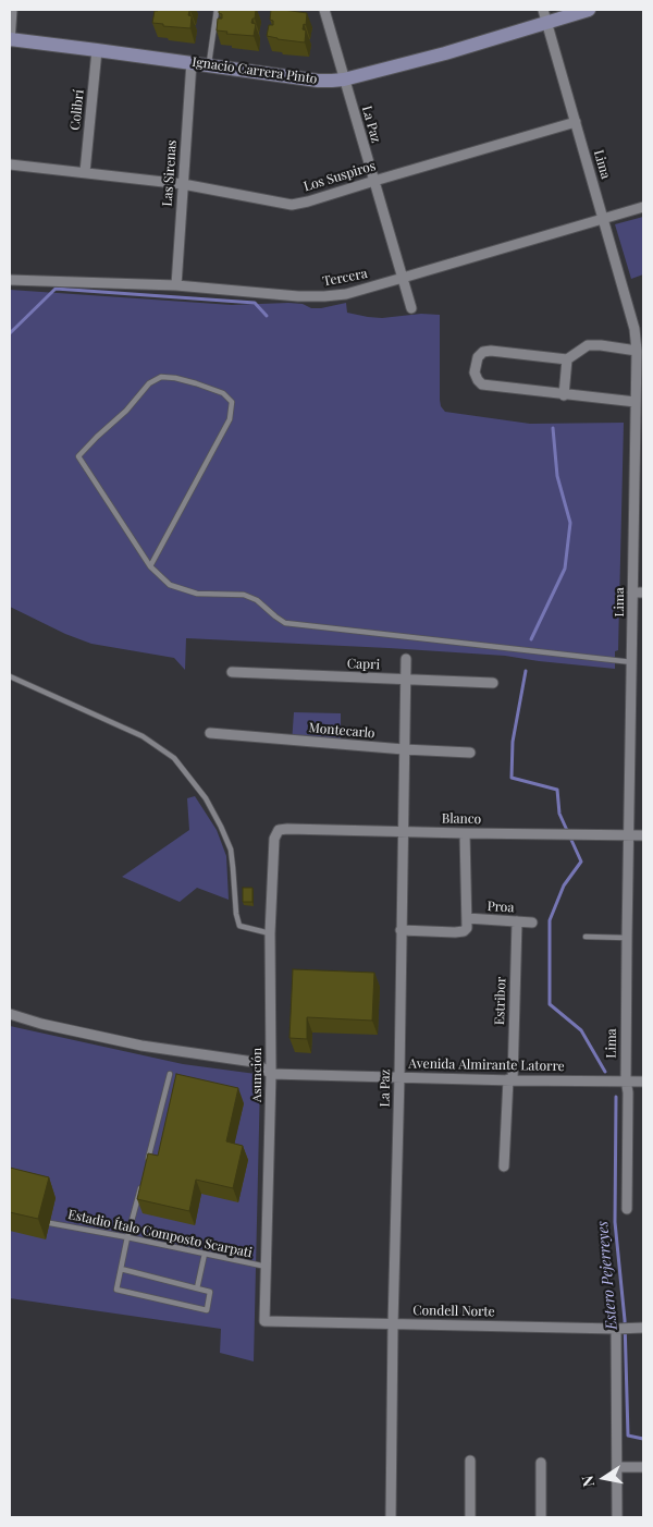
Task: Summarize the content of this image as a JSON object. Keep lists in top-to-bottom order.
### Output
{
  "streets": {
    "street": [
      "Ignacio Carrera Pinto",
      "Colibrí",
      "La Paz",
      "Lima",
      "Las Sirenas",
      "Los Suspiros",
      "Tercera",
      "Capri",
      "Montecarlo",
      "Blanco",
      "Proa",
      "Estribor",
      "Avenida Almirante Latorre",
      "Asunción",
      "Condell Norte"
    ],
    "lane": ["Estadio Ítalo Composto Scarpati"]
  },
  "crossings": [
    ["Ignacio Carrera Pinto", "Colibrí"],
    ["Ignacio Carrera Pinto", "La Paz"],
    ["Ignacio Carrera Pinto", "Lima"],
    ["Ignacio Carrera Pinto", "Las Sirenas"],
    ["Colibrí", "Los Suspiros"],
    ["La Paz", "Los Suspiros"],
    ["La Paz", "Tercera"],
    ["La Paz", "Capri"],
    ["La Paz", "Montecarlo"],
    ["La Paz", "Blanco"],
    ["La Paz", "Avenida Almirante Latorre"],
    ["La Paz", "Condell Norte"],
    ["Lima", "Los Suspiros"],
    ["Lima", "Tercera"],
    ["Lima", "Blanco"],
    ["Lima", "Avenida Almirante Latorre"],
    ["Las Sirenas", "Los Suspiros"],
    ["Las Sirenas", "Tercera"],
    ["Blanco", "Asunción"],
    ["Proa", "Estribor"],
    ["Estribor", "Avenida Almirante Latorre"],
    ["Avenida Almirante Latorre", "Asunción"],
    ["Asunción", "Estadio Ítalo Composto Scarpati"],
    ["Asunción", "Condell Norte"]
  ],
  "water": ["Estero Pejerreyes"],
  "north": "left"
}
